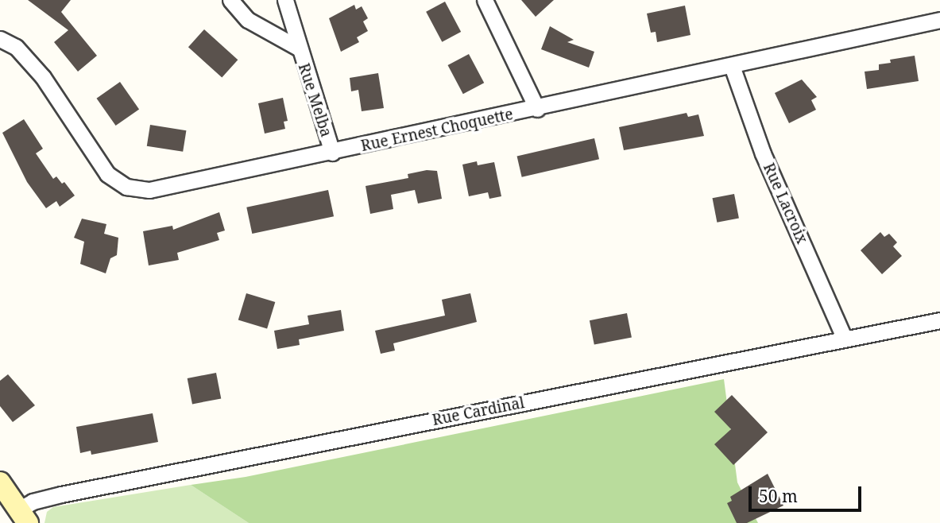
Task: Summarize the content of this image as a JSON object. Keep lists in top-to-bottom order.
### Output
{
  "streets": {
    "street": [
      "Rue Melba",
      "Rue Ernest Choquette",
      "Rue Lacroix",
      "Rue Cardinal"
    ]
  },
  "crossings": [
    ["Rue Melba", "Rue Ernest Choquette"],
    ["Rue Ernest Choquette", "Rue Lacroix"],
    ["Rue Lacroix", "Rue Cardinal"]
  ],
  "scale_bar": "50 m"
}
